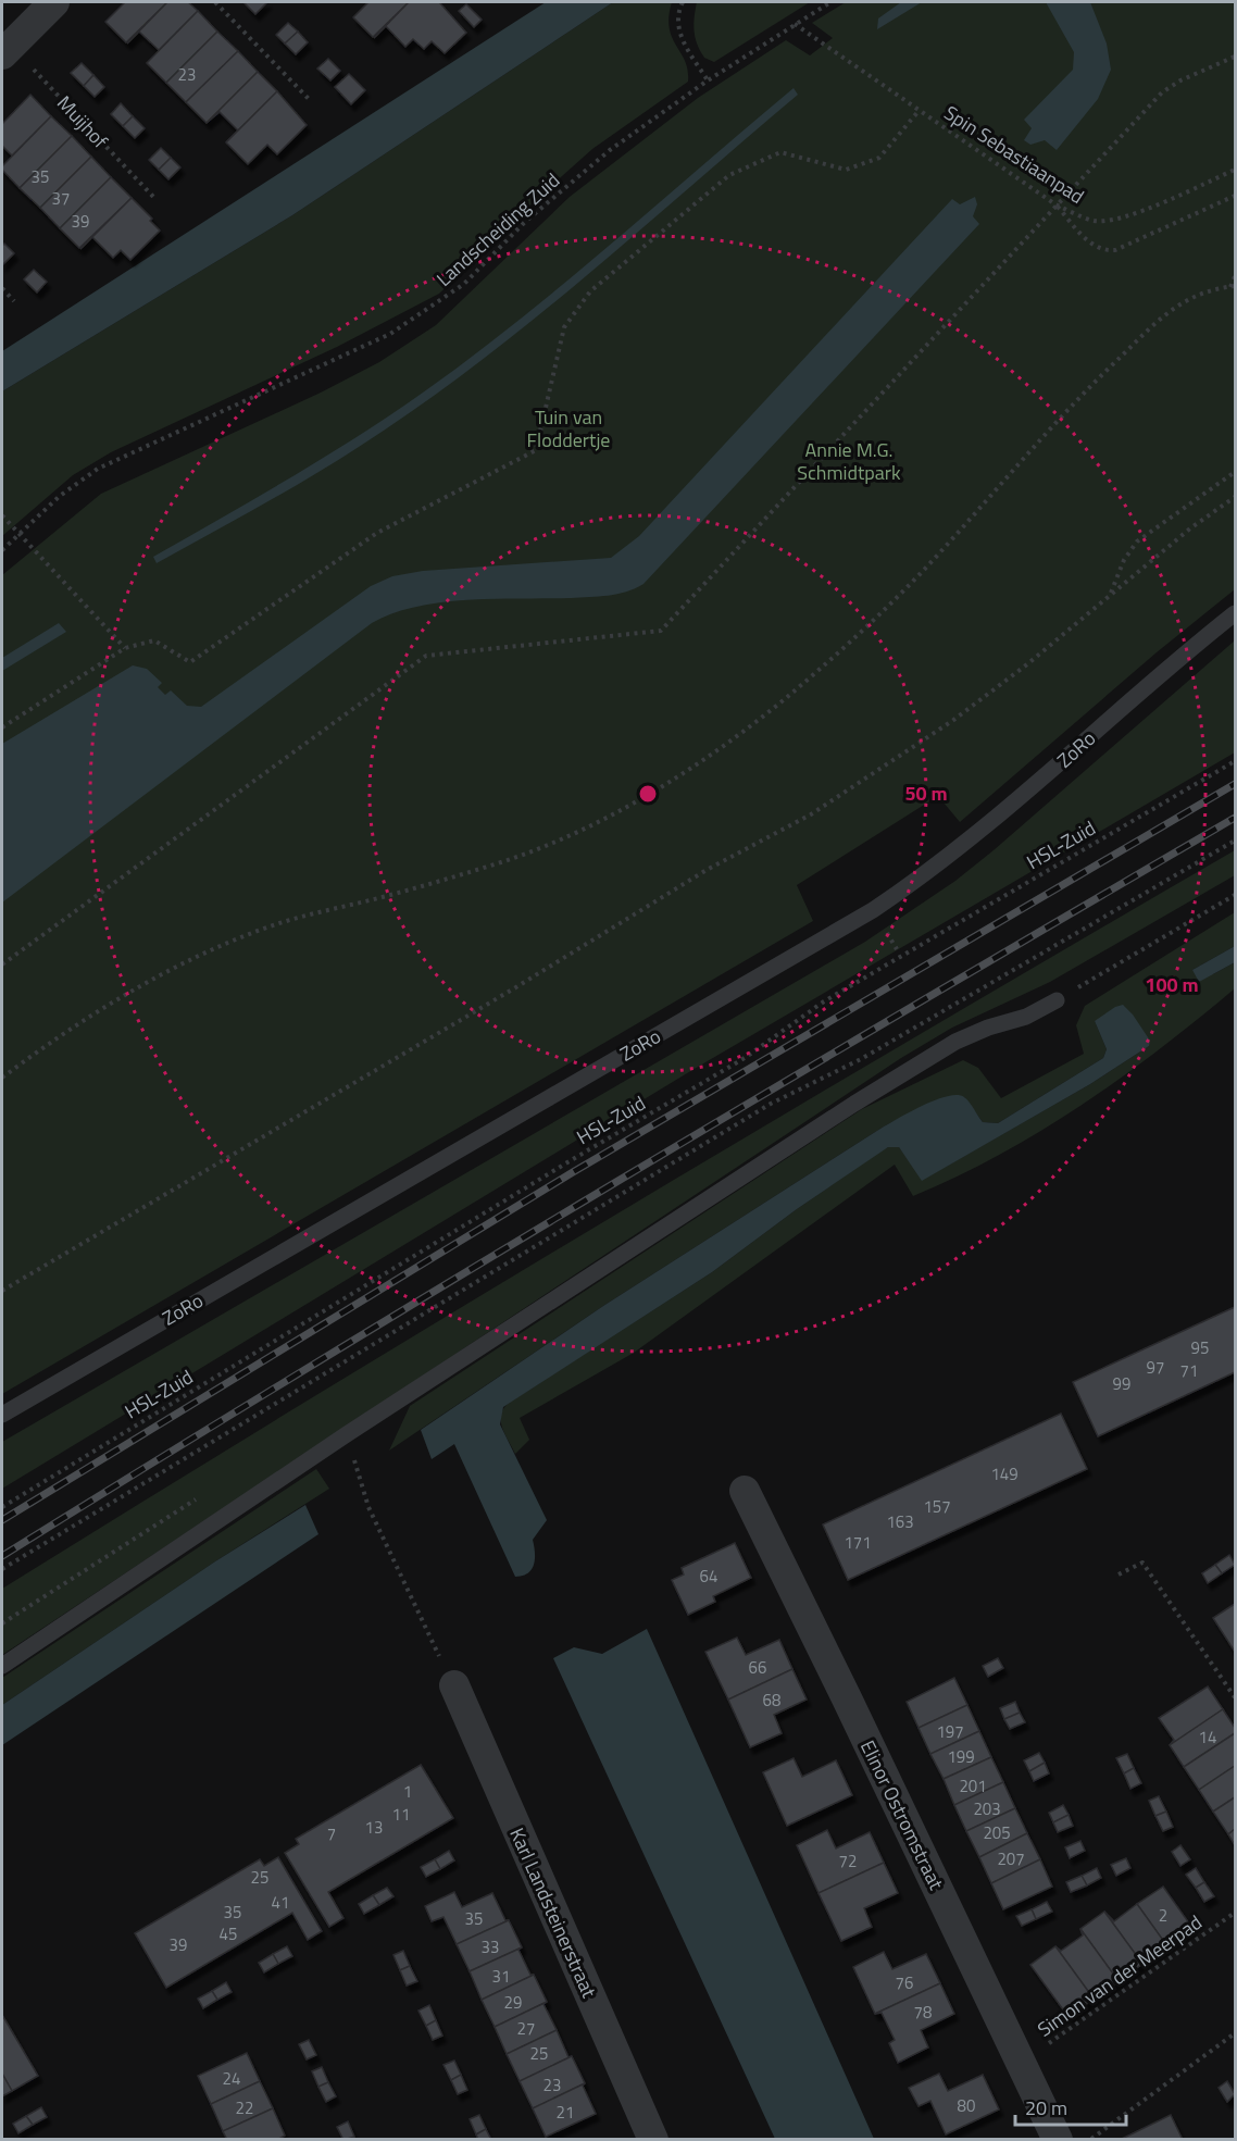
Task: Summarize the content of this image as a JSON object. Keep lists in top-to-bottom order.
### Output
{
  "streets": {
    "street": ["Elinor Ostromstraat", "Karl Landsteinerstraat"],
    "lane": ["ZoRo"],
    "path": [
      "Muijhof",
      "Spin Sebastiaanpad",
      "Landscheiding Zuid",
      "HSL-Zuid",
      "Simon van der Meerpad"
    ]
  },
  "crossings": [
    ["Spin Sebastiaanpad", "Landscheiding Zuid"],
    ["Elinor Ostromstraat", "Simon van der Meerpad"]
  ],
  "parks": ["Tuin van Floddertje", "Annie M.G. Schmidtpark"],
  "house_numbers": [
    "23",
    "35",
    "37",
    "39",
    "95",
    "97",
    "71",
    "99",
    "149",
    "157",
    "163",
    "171",
    "64",
    "66",
    "68",
    "197",
    "14",
    "199",
    "201",
    "1",
    "203",
    "11",
    "13",
    "205",
    "7",
    "207",
    "72",
    "25",
    "41",
    "35",
    "2",
    "35",
    "45",
    "39",
    "33",
    "31",
    "76",
    "29",
    "78",
    "27",
    "25",
    "24",
    "23",
    "80",
    "22",
    "21"
  ],
  "scale_bar": "20 m",
  "rings": ["50 m", "100 m"]
}
